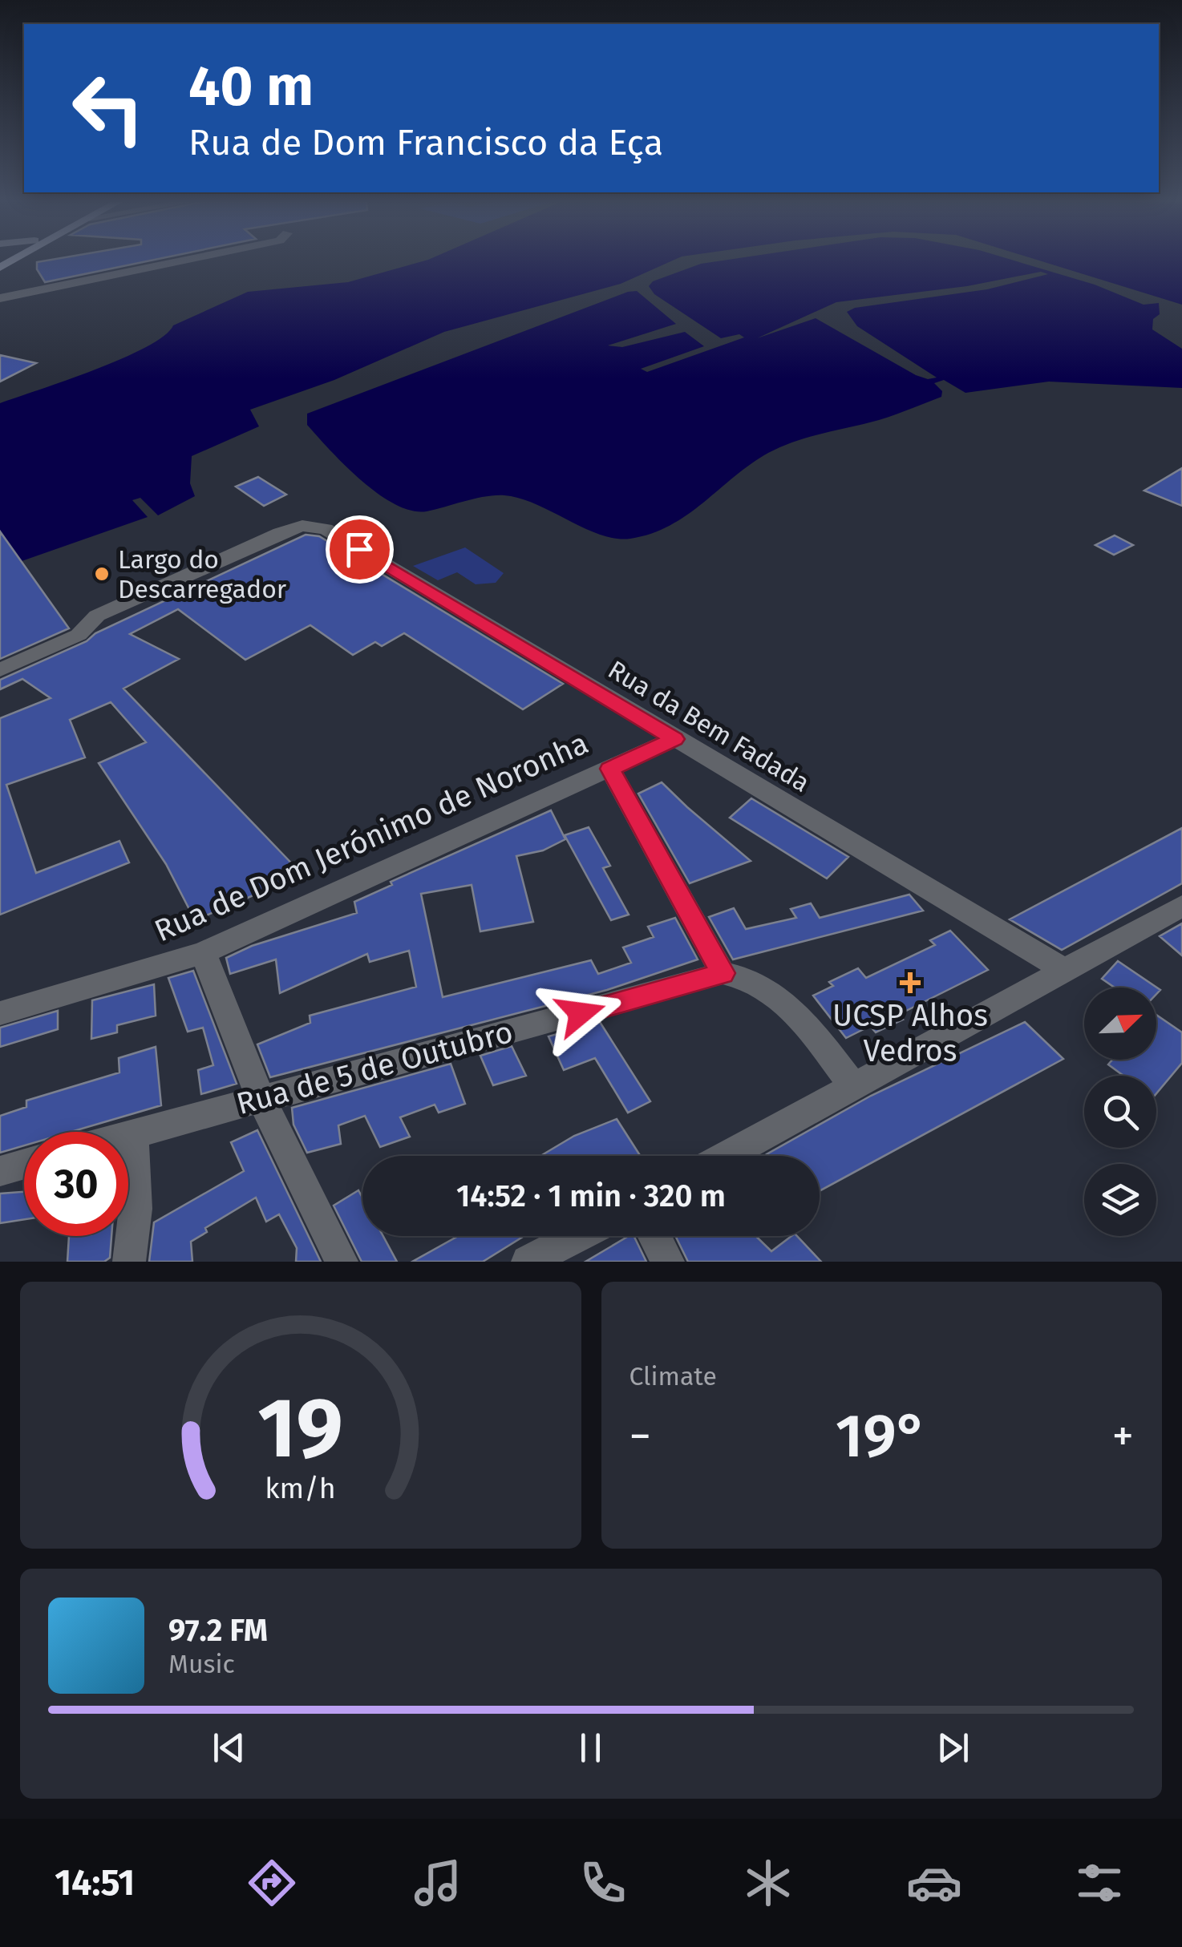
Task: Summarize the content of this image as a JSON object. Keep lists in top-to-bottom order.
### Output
{
  "streets": {
    "street": ["Rua da Bem Fadada", "Rua de Dom Jerónimo de Noronha", "Rua de 5 de Outubro"]
  },
  "crossings": [
    ["Rua da Bem Fadada", "Rua de Dom Jerónimo de Noronha"]
  ],
  "places": {
    "other": ["Largo do Descarregador"],
    "health": ["UCSP Alhos Vedros"]
  },
  "north": "top right",
  "page": {
    "turn": ["40 m", "Rua de Dom Francisco da Eça"],
    "limit": "30",
    "trip": "14:52 · 1 min · 320 m",
    "tile": "Climate",
    "heat": ["−", "19°", "+"],
    "song": ["97.2 FM", "Music"],
    "tabs": "14:51",
    "gauge": ["19", "km/h"]
  }
}
